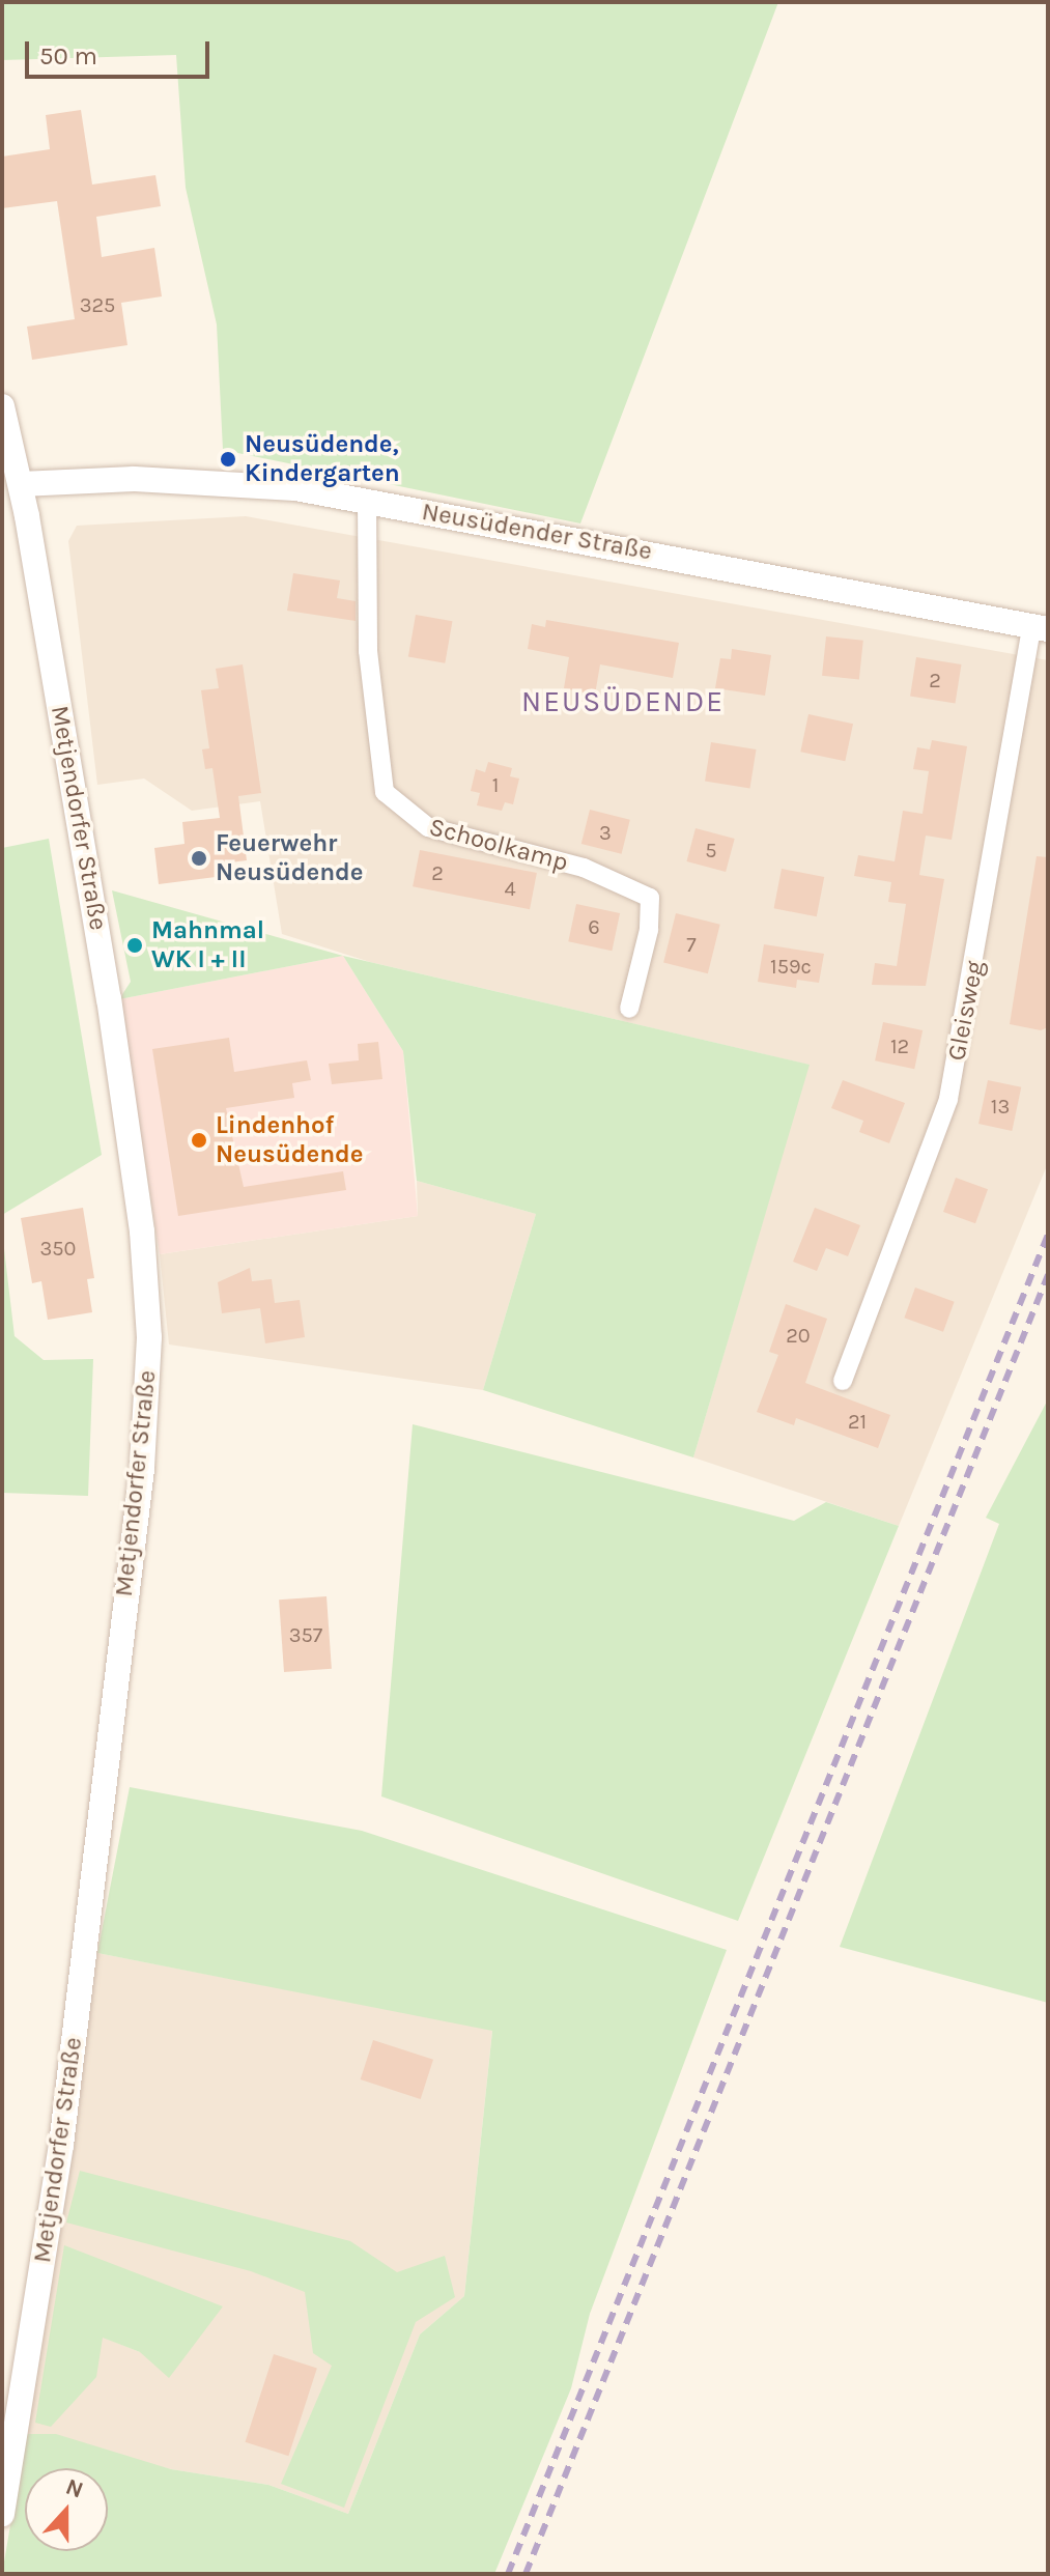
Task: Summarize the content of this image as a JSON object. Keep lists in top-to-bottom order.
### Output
{
  "streets": {
    "street": [
      "Neusüdender Straße",
      "Metjendorfer Straße",
      "Schoolkamp",
      "Gleisweg"
    ]
  },
  "crossings": [
    ["Neusüdender Straße", "Metjendorfer Straße"],
    ["Neusüdender Straße", "Schoolkamp"],
    ["Neusüdender Straße", "Gleisweg"]
  ],
  "districts": ["NEUSÜDENDE"],
  "places": [
    "Neusüdende, Kindergarten",
    "Feuerwehr Neusüdende",
    "Mahnmal WK I + II",
    "Lindenhof Neusüdende"
  ],
  "house_numbers": [
    "325",
    "2",
    "1",
    "3",
    "5",
    "2",
    "4",
    "6",
    "7",
    "159c",
    "12",
    "13",
    "350",
    "20",
    "21",
    "357"
  ],
  "scale_bar": "50 m",
  "north": "top"
}
